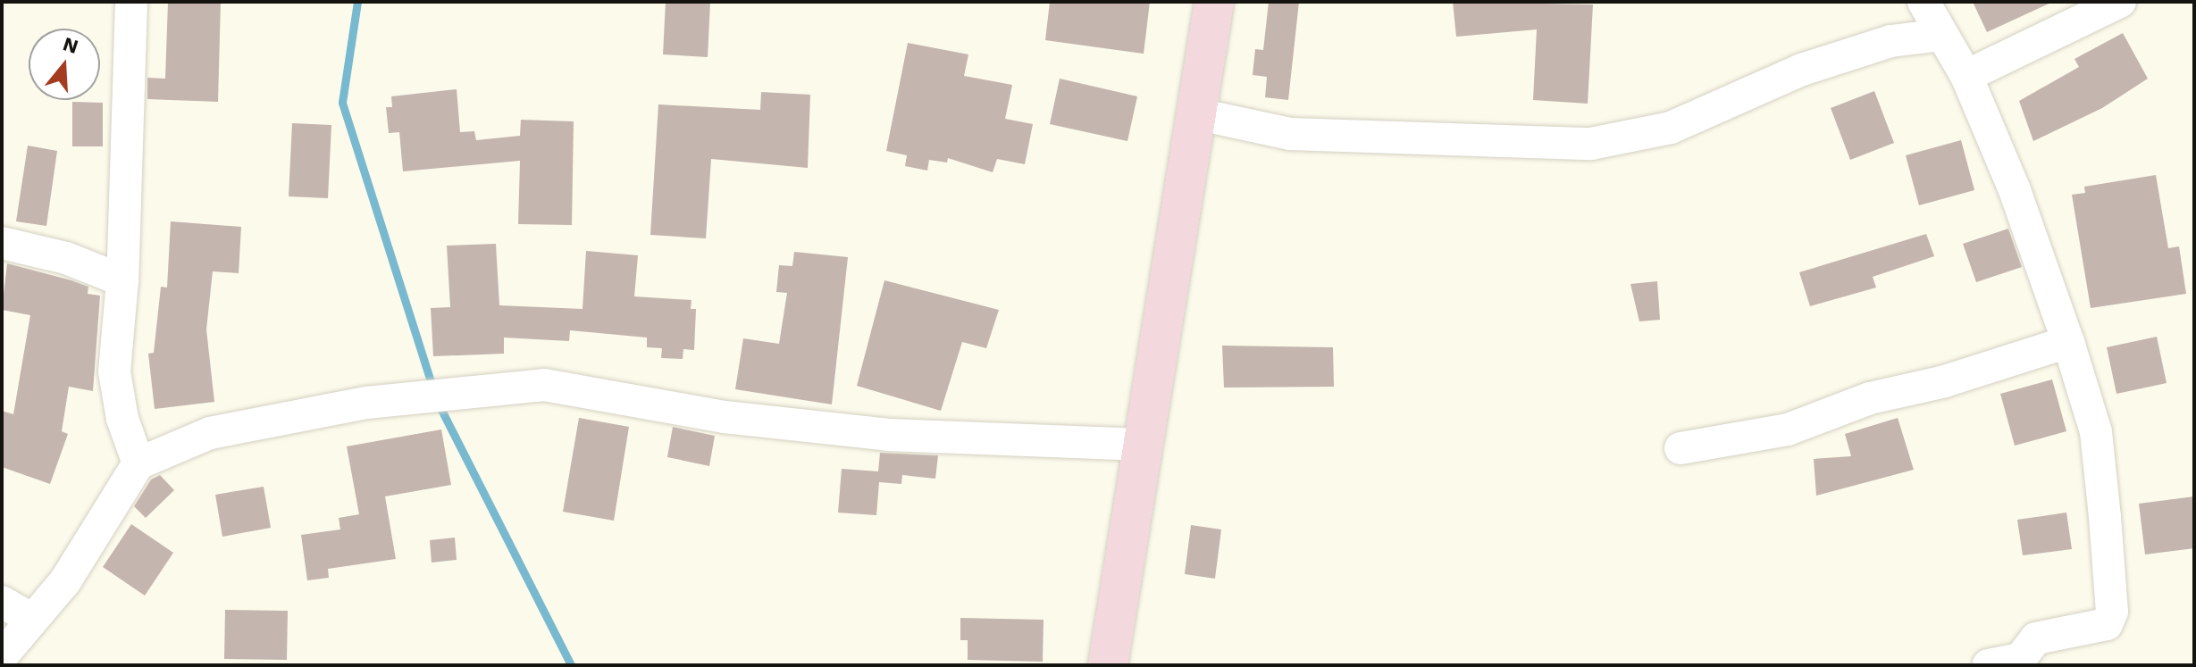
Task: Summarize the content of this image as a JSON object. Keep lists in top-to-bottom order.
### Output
{
  "north": "top"
}
